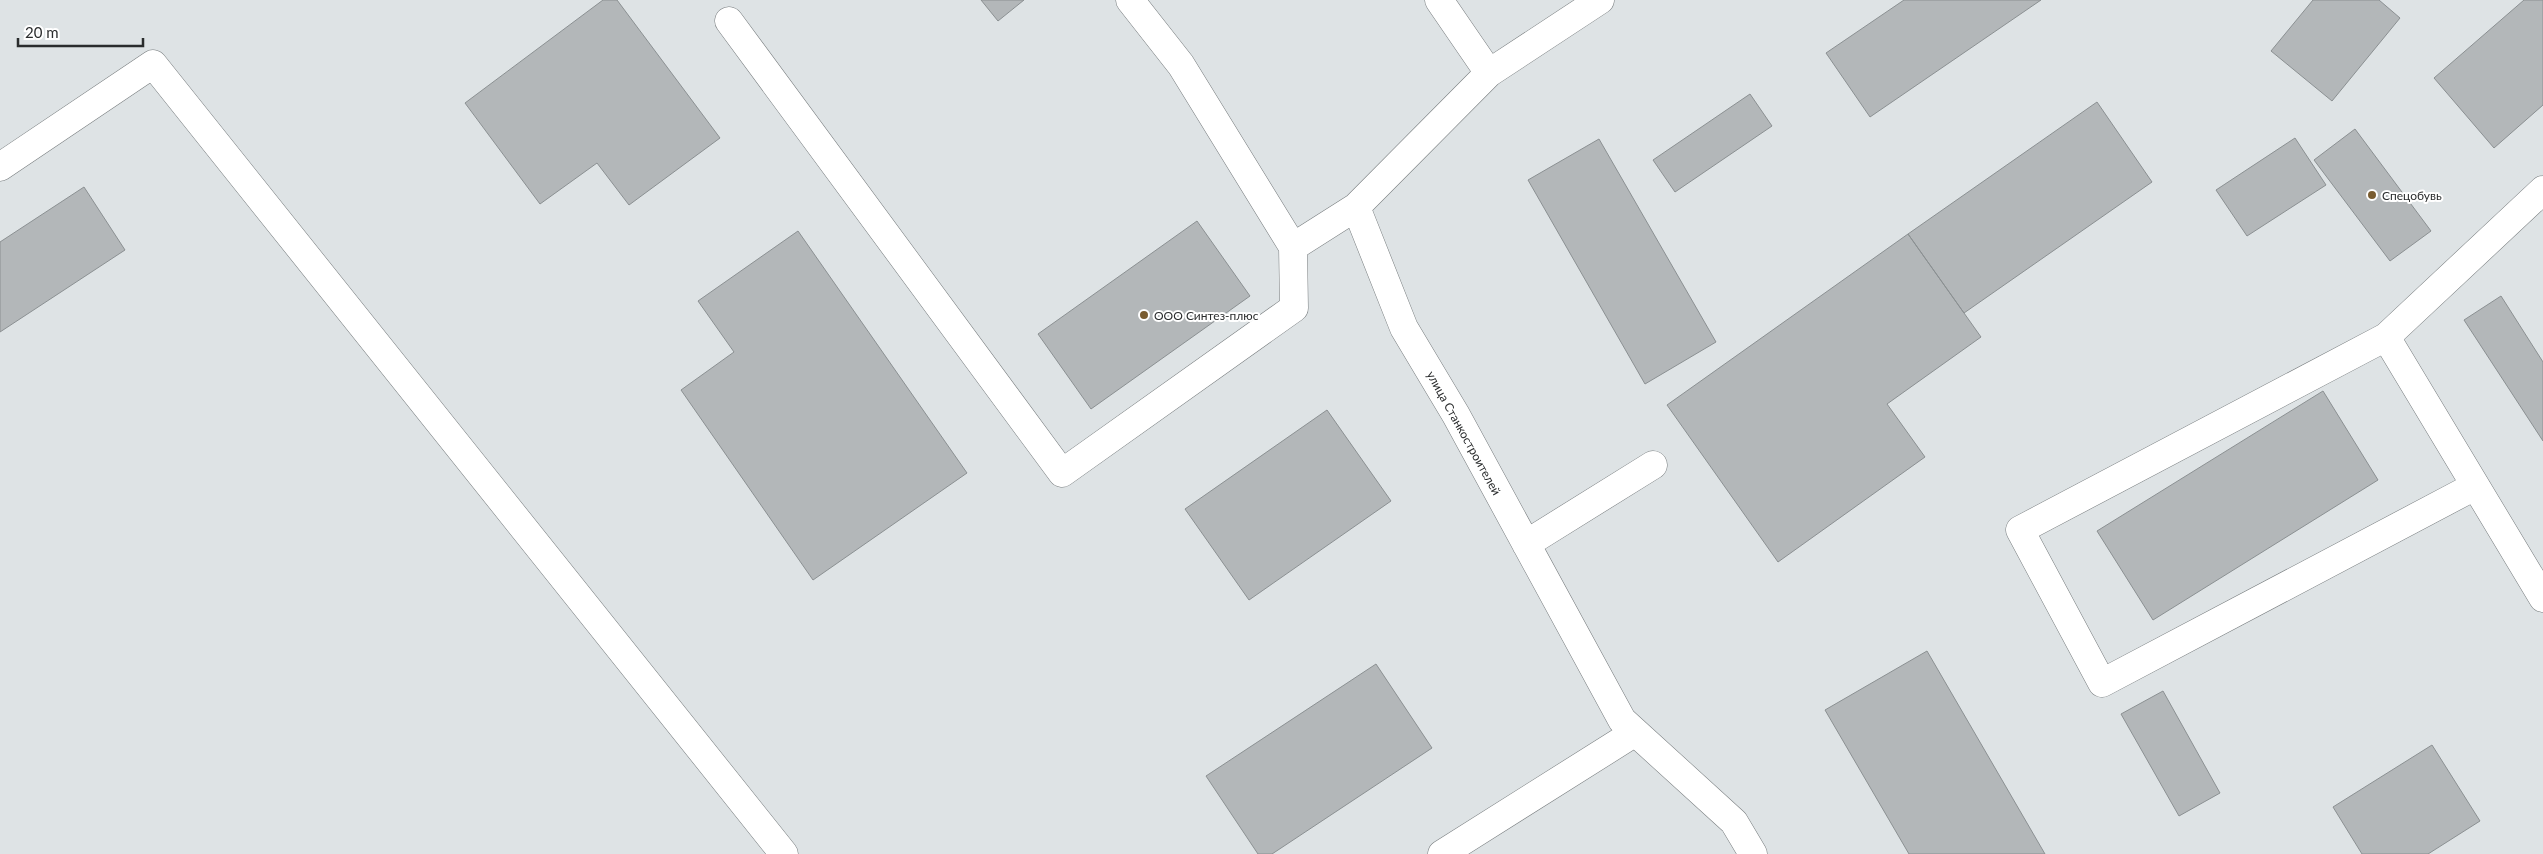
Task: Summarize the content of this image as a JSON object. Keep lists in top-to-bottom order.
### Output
{
  "streets": {
    "lane": ["улица Станкостроителей"]
  },
  "places": ["Спецобувь", "ООО Синтез-плюс"],
  "scale_bar": "20 m"
}
